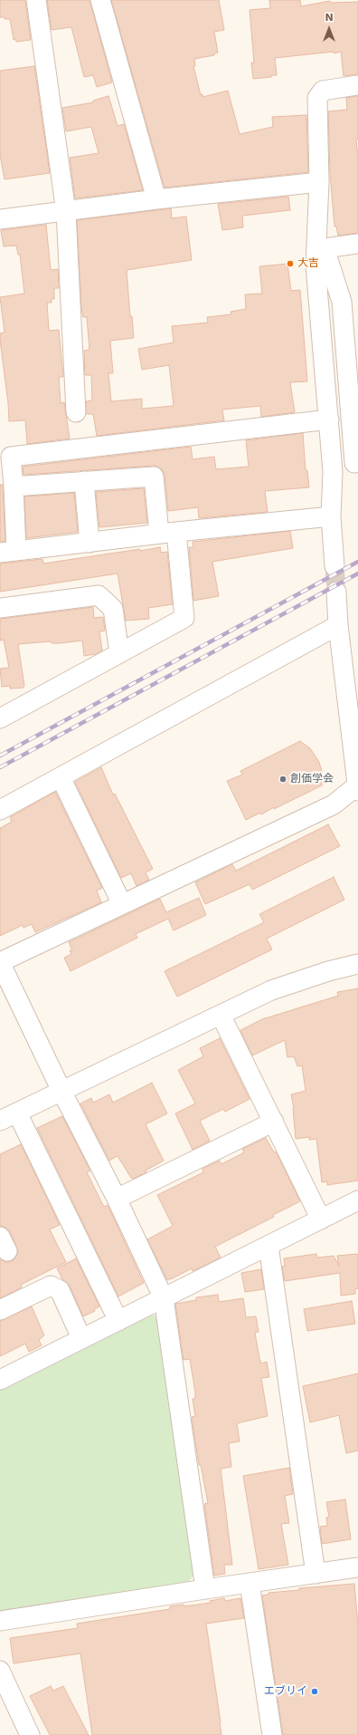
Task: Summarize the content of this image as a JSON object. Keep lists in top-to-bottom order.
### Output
{
  "places": ["大吉", "創価学会", "エブリイ"],
  "north": "top"
}
